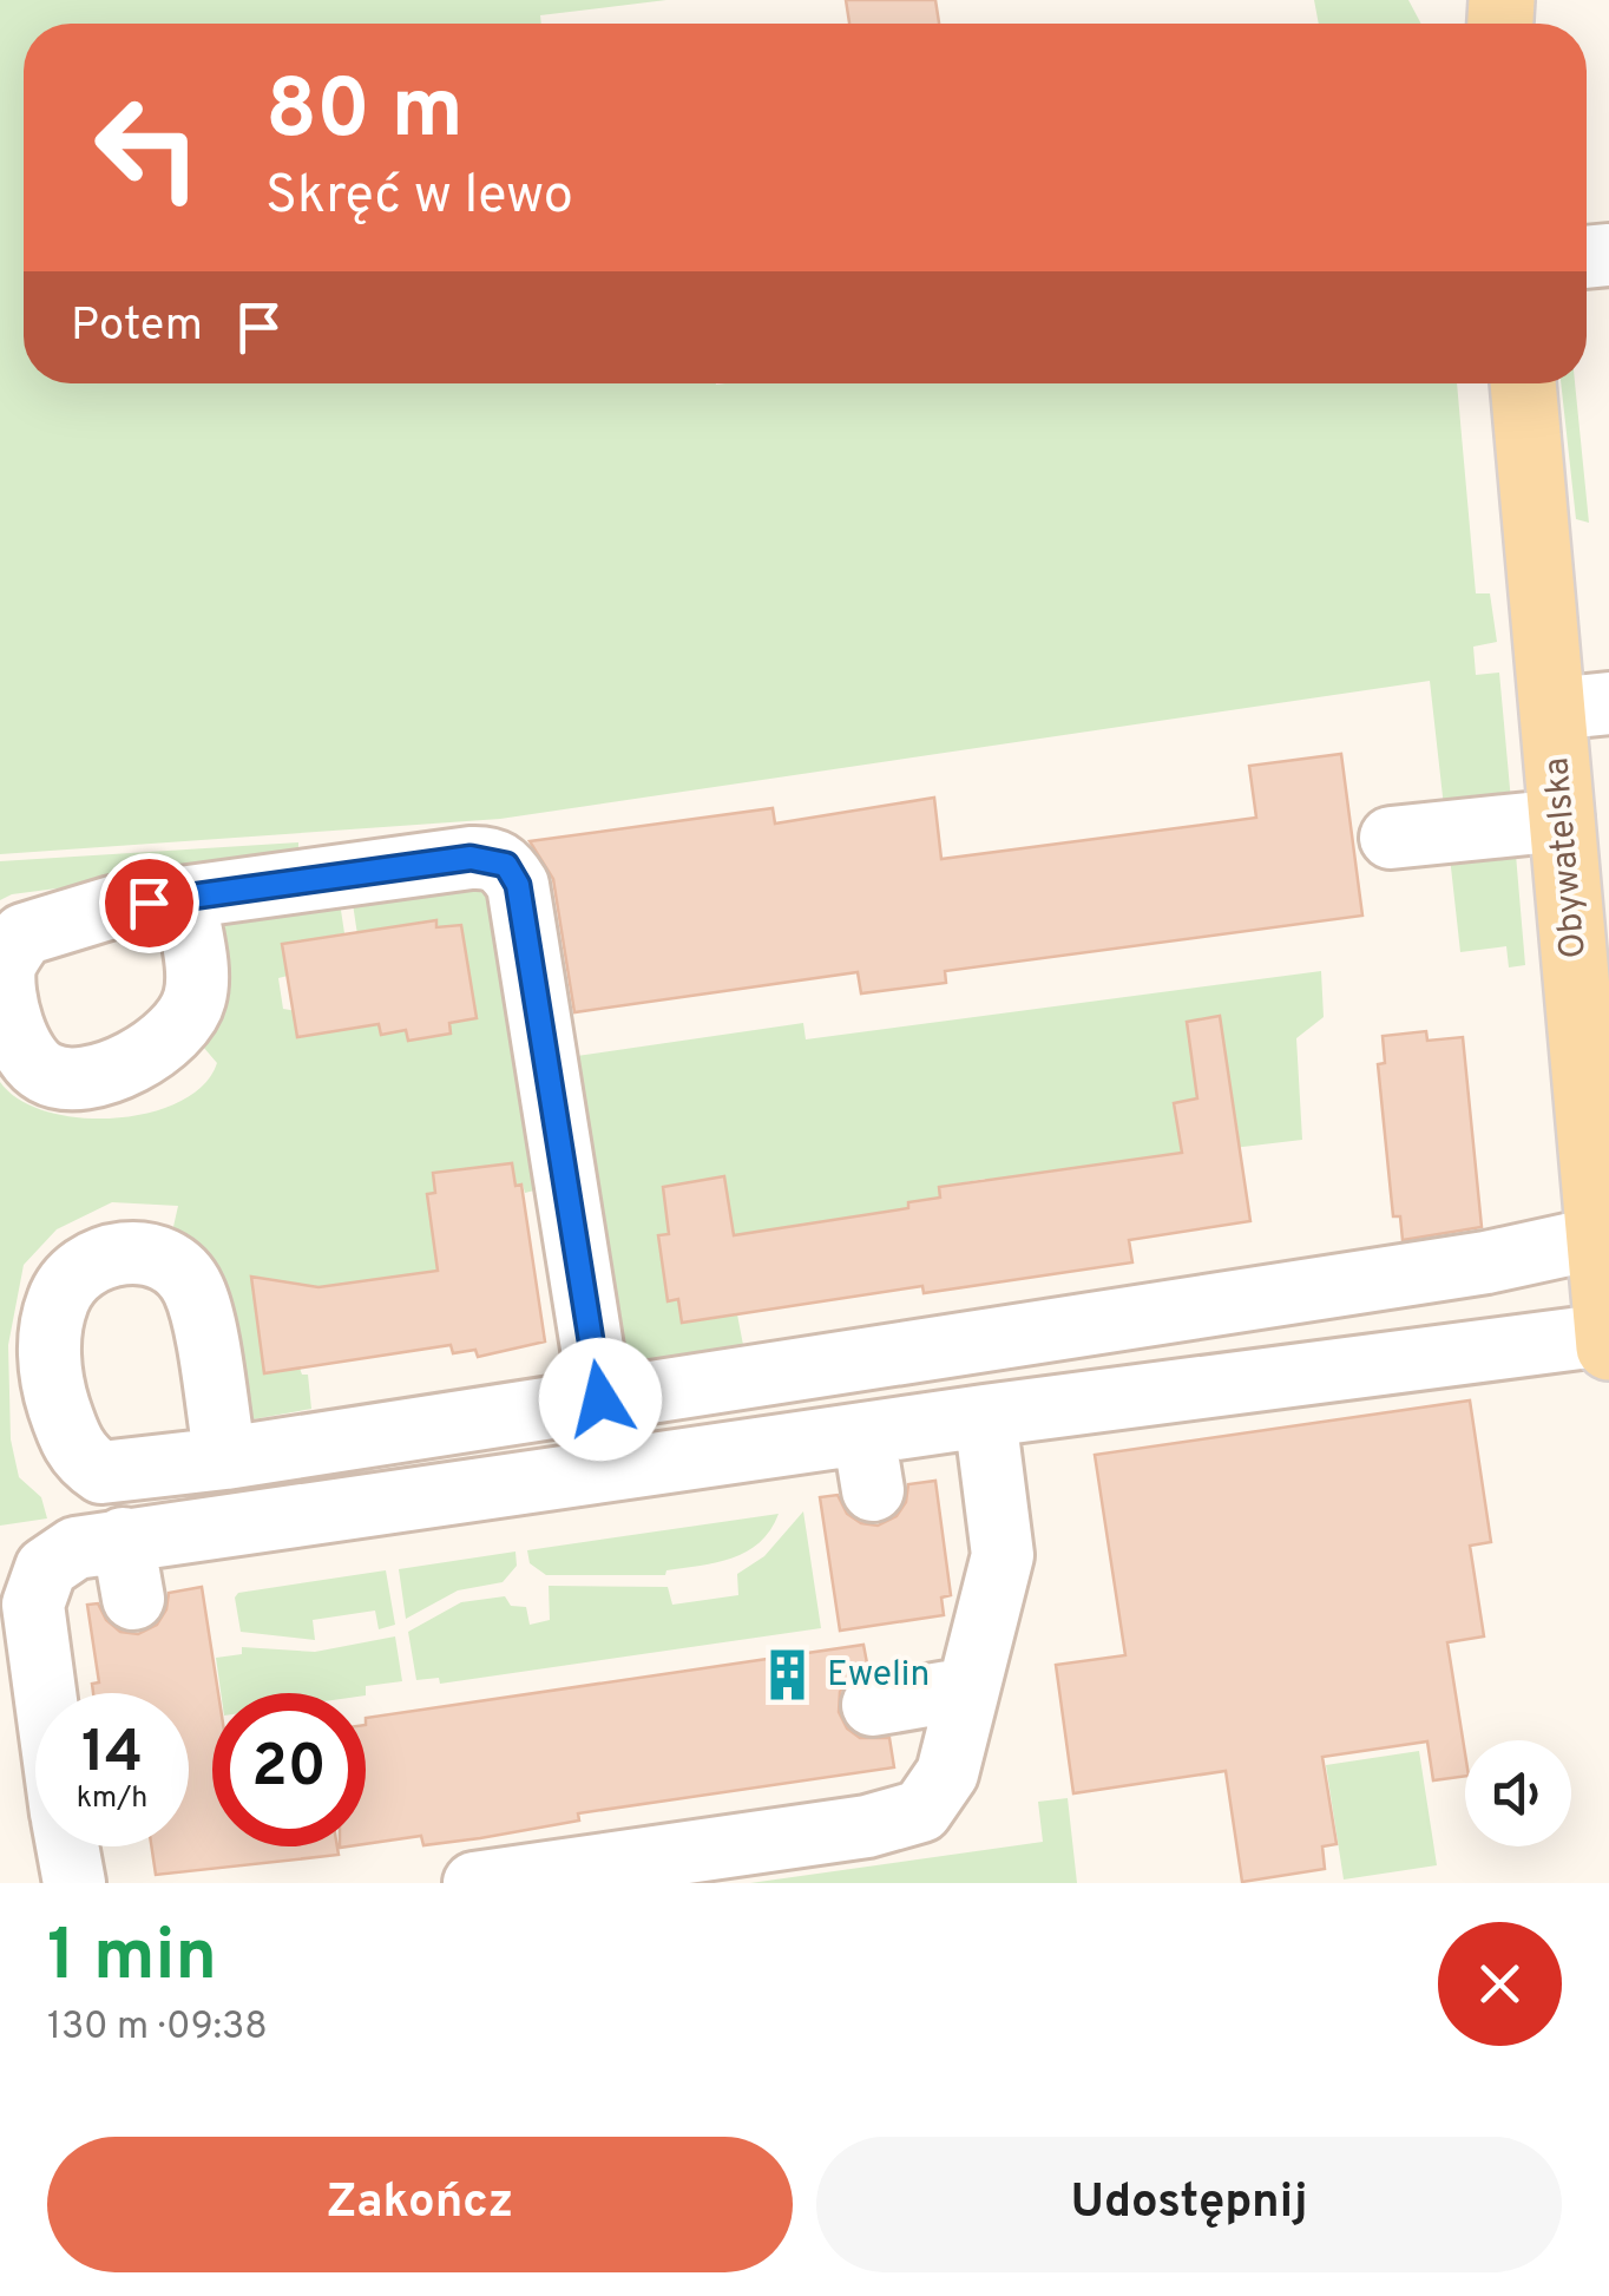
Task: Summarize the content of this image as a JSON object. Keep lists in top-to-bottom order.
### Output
{
  "streets": {
    "main road": ["Obywatelska"]
  },
  "places": {
    "building": ["Ewelin"]
  },
  "page": {
    "turn": ["80 m", "Skręć w lewo"],
    "then": "Potem",
    "speed": "14 km/h",
    "limit": "20",
    "heading": ["1 min", "130 m · 09:38"],
    "buttons": ["Zakończ", "Udostępnij"]
  }
}
